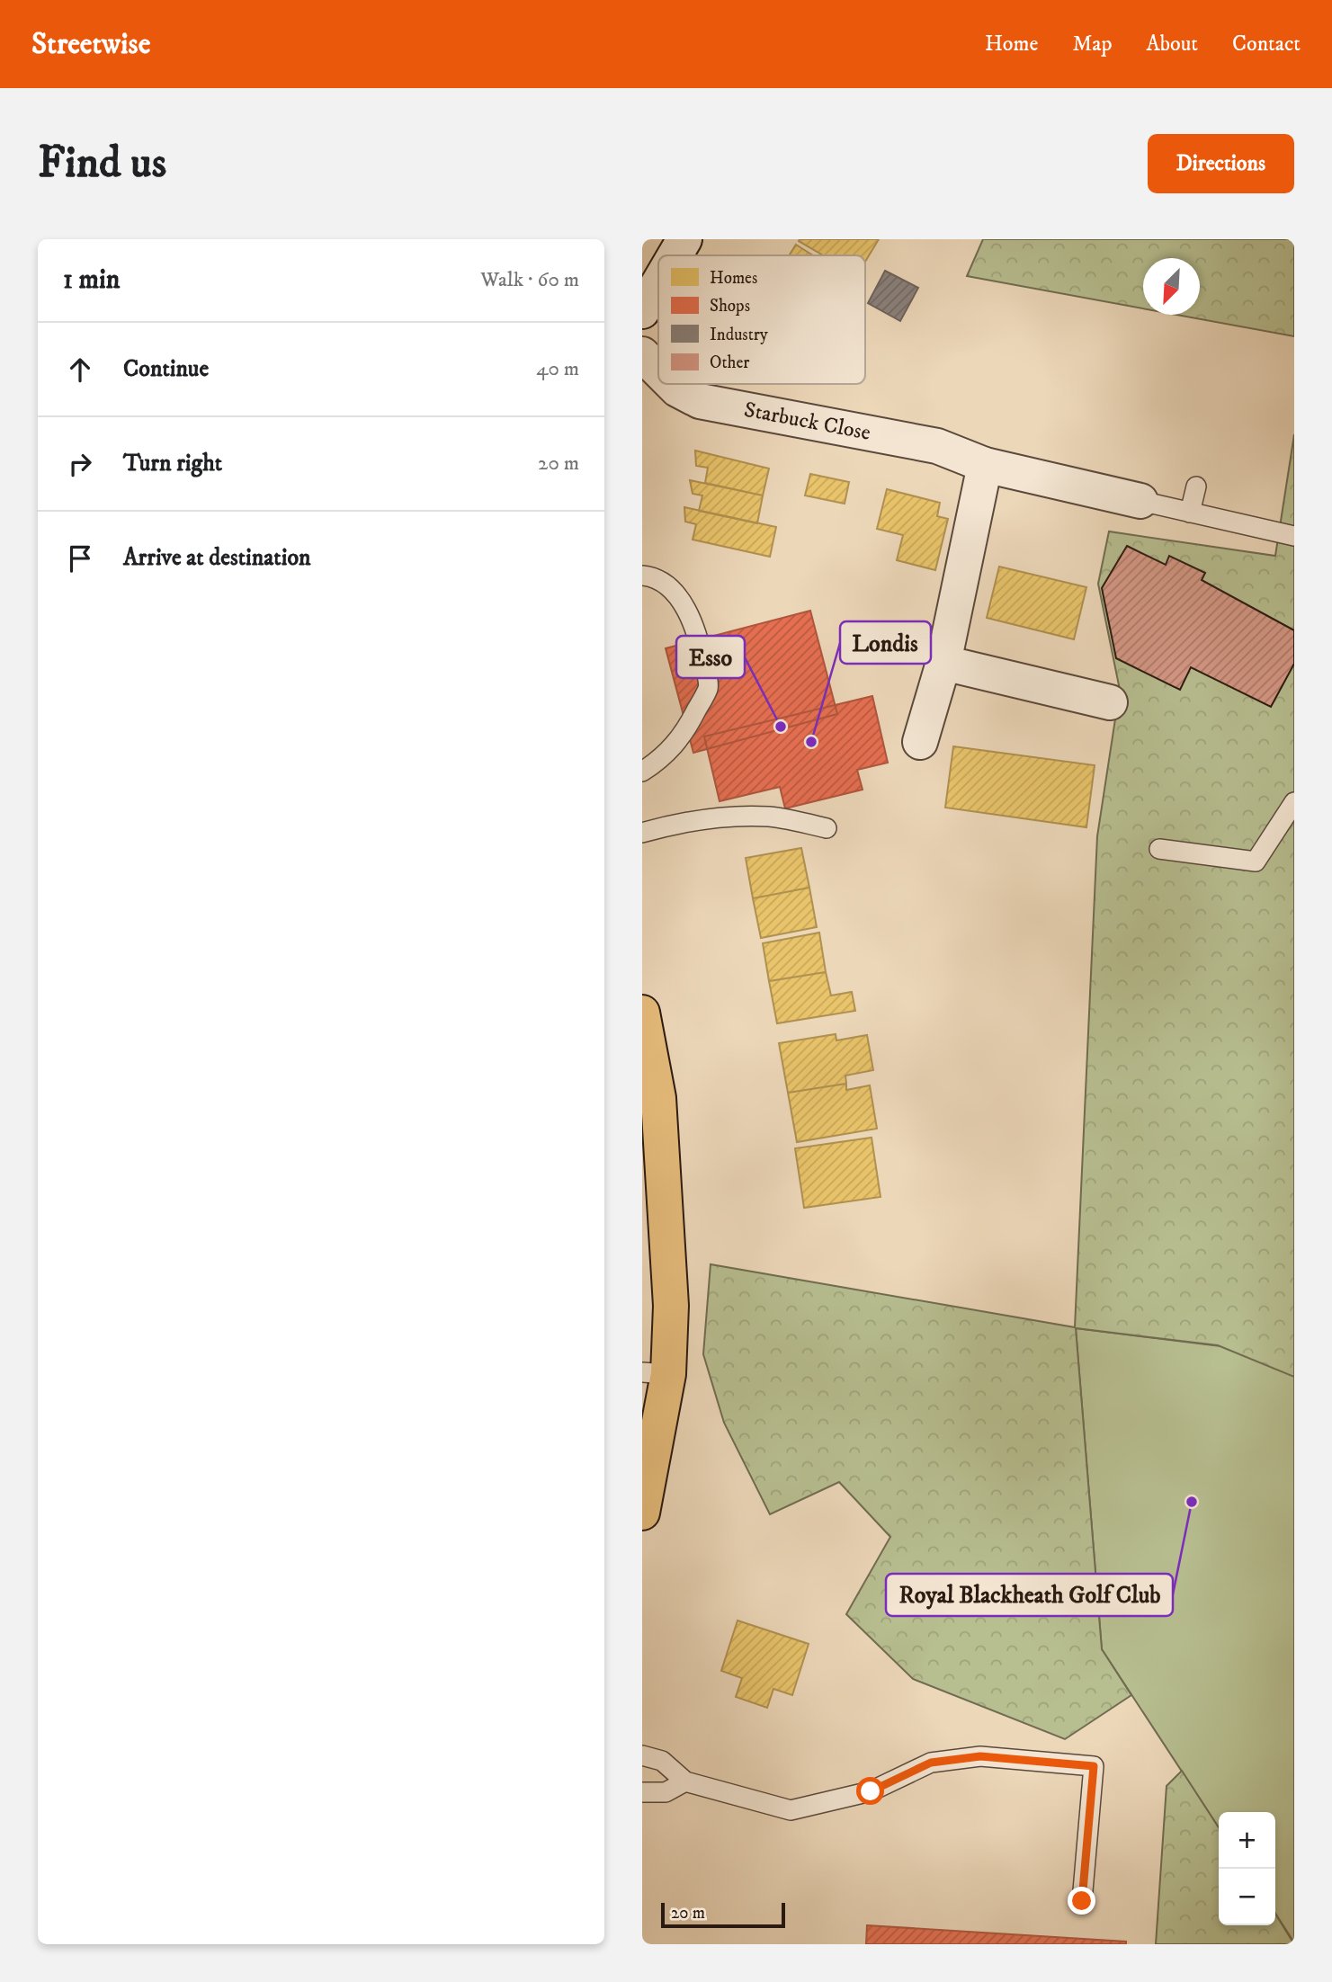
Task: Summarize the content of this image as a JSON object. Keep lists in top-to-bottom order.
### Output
{
  "streets": {
    "street": ["Starbuck Close"]
  },
  "places": ["Esso", "Londis", "Royal Blackheath Golf Club"],
  "legend": [
    "Homes",
    "Shops",
    "Industry",
    "Other"
  ],
  "scale_bar": "20 m",
  "north": "bottom left",
  "page": {
    "header": "Streetwise",
    "nav": [
      "Home",
      "Map",
      "About",
      "Contact"
    ],
    "buttons": "Directions",
    "title": "Find us",
    "heading": ["1 min", "Walk · 60 m"],
    "list": [
      ["Continue", "40 m"],
      ["Turn right", "20 m"],
      "Arrive at destination"
    ],
    "map_buttons": ["+", "−"],
    "scale": "20 m"
  }
}
